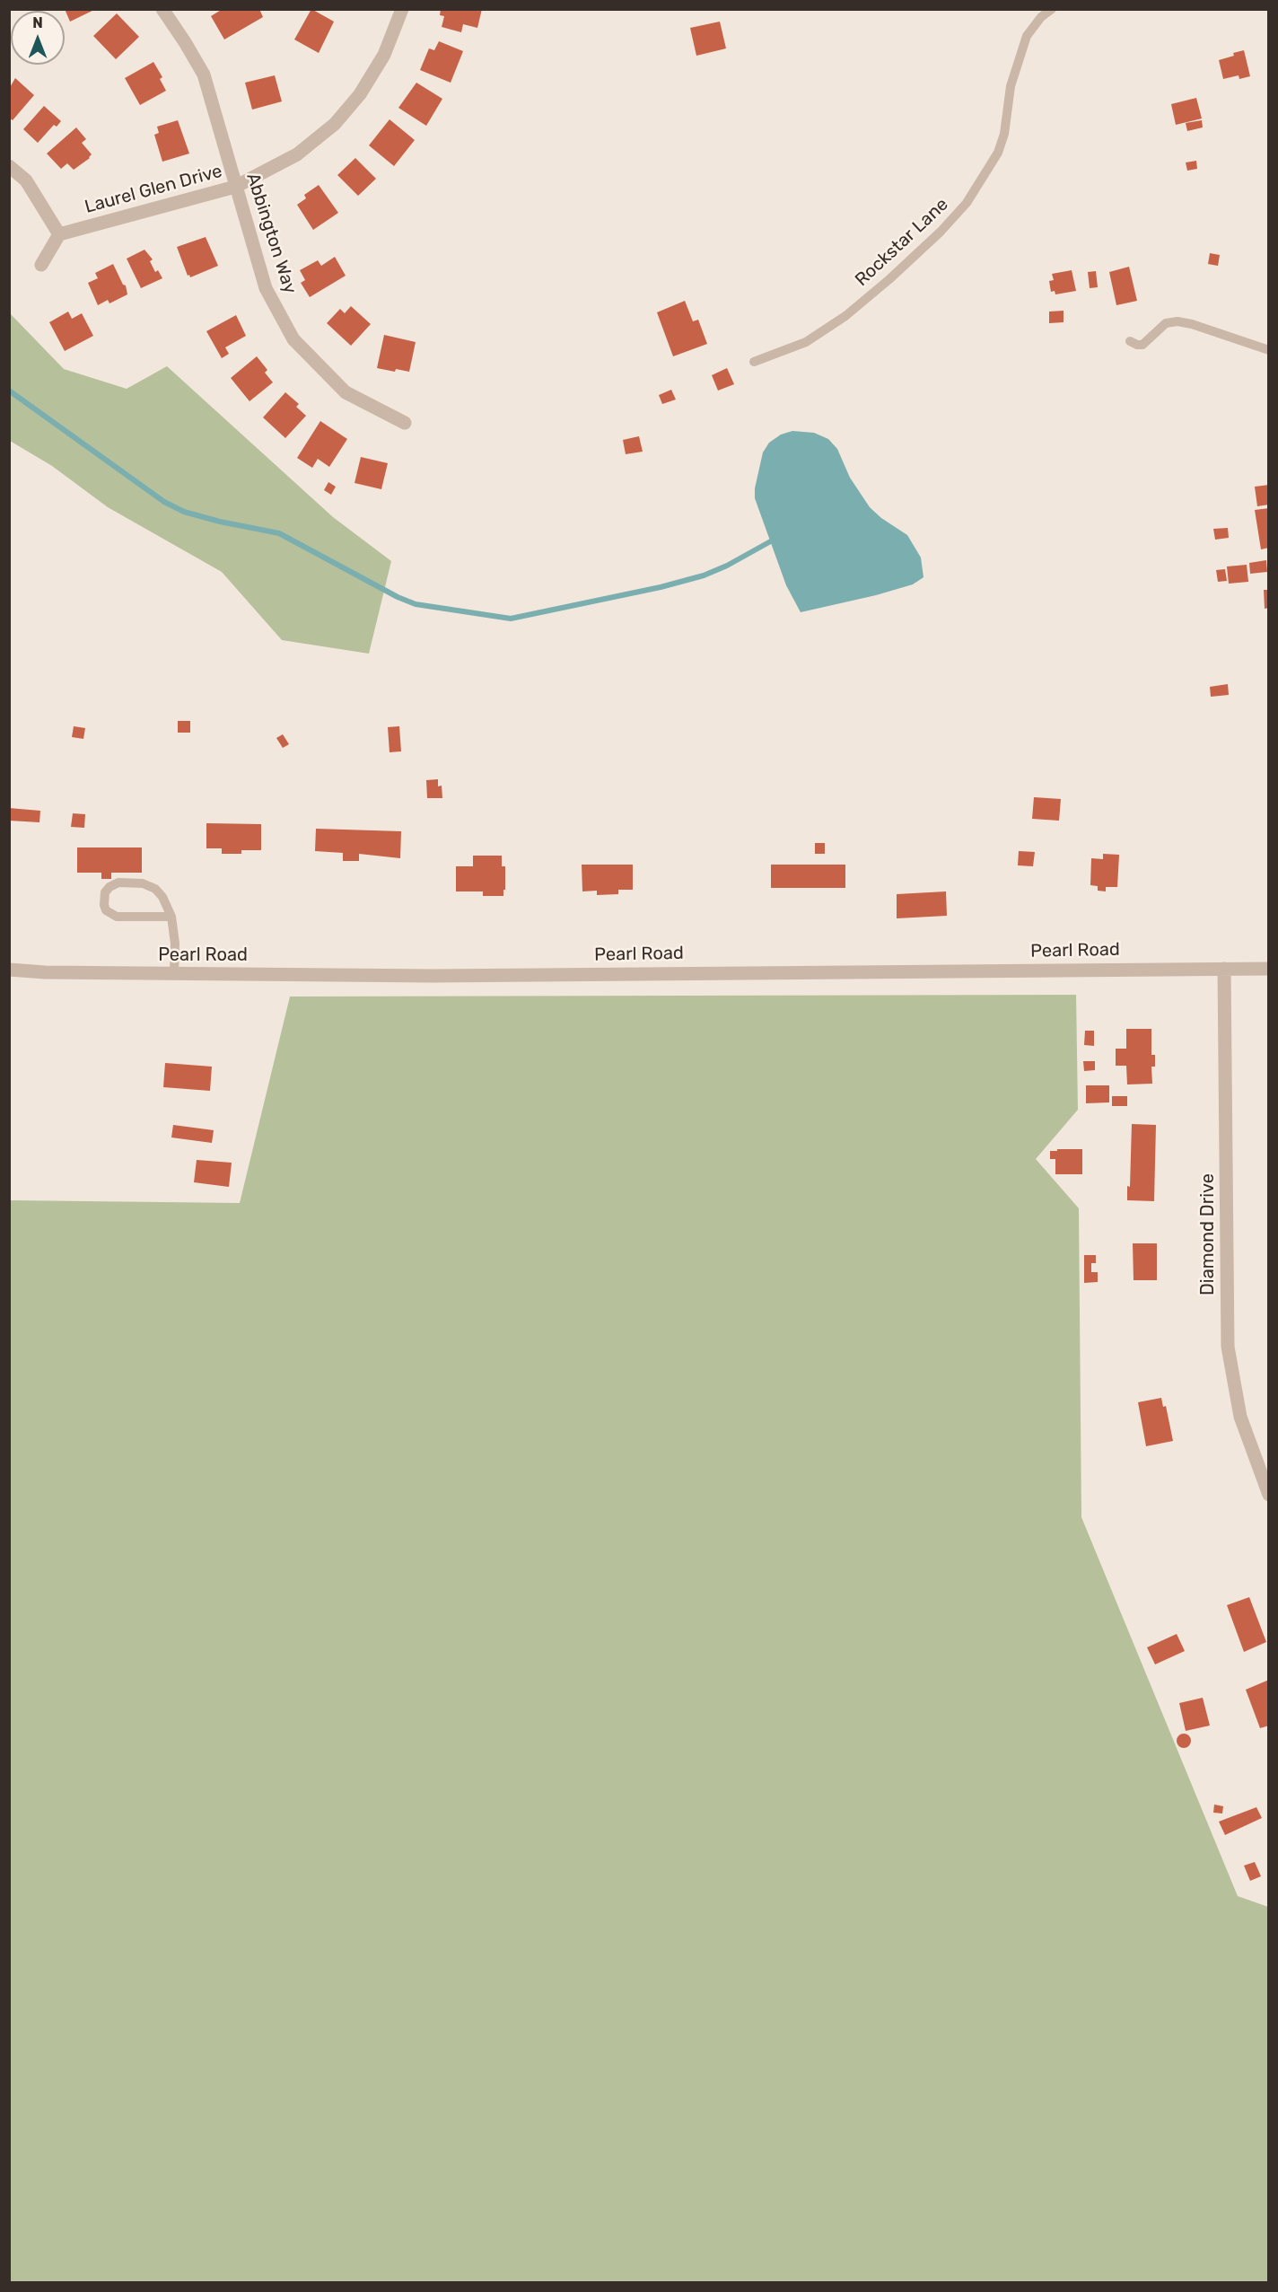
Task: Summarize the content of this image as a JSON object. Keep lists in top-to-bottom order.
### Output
{
  "streets": {
    "street": [
      "Laurel Glen Drive",
      "Abbington Way",
      "Pearl Road",
      "Diamond Drive"
    ],
    "lane": ["Rockstar Lane"]
  },
  "crossings": [
    ["Laurel Glen Drive", "Abbington Way"],
    ["Pearl Road", "Diamond Drive"]
  ],
  "north": "top"
}
